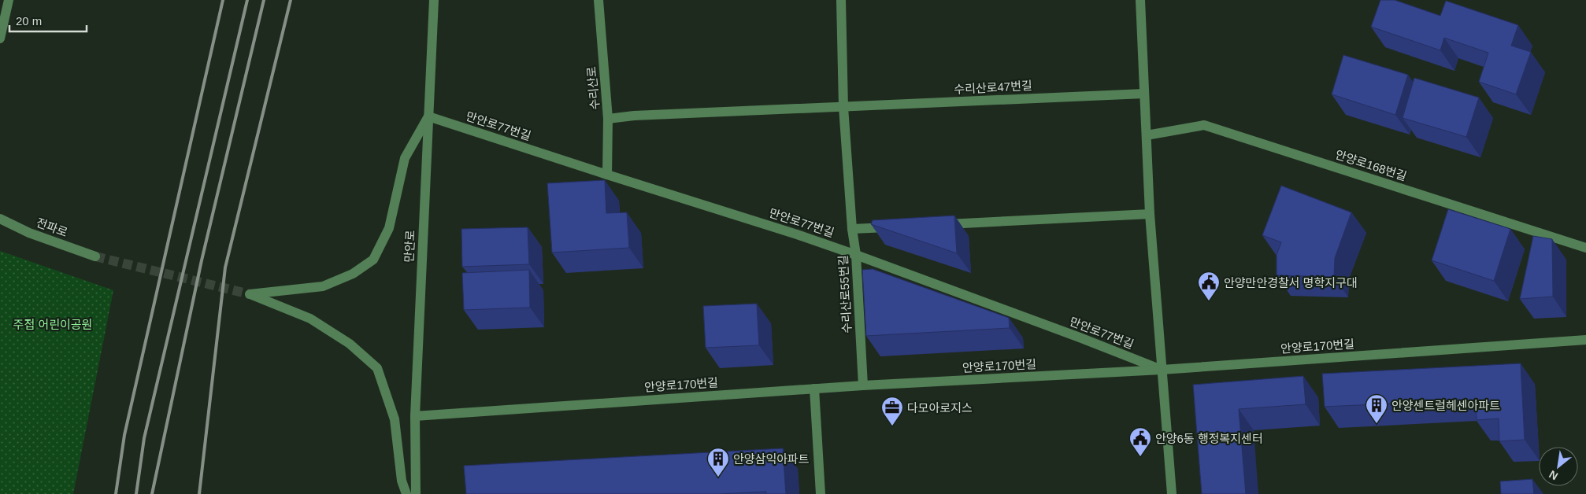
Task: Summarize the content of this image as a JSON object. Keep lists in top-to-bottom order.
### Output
{
  "streets": {
    "street": [
      "수리산로47번길",
      "수리산로",
      "만안로77번길",
      "안양로168번길",
      "전파로",
      "만안로",
      "수리산로55번길",
      "안양로170번길"
    ]
  },
  "crossings": [
    ["수리산로47번길", "수리산로55번길"],
    ["수리산로", "만안로77번길"],
    ["만안로77번길", "만안로"],
    ["만안로77번길", "수리산로55번길"],
    ["만안로77번길", "안양로170번길"],
    ["만안로", "안양로170번길"],
    ["수리산로55번길", "안양로170번길"]
  ],
  "parks": ["주접 어린이공원"],
  "places": {
    "public building": ["안양만안경찰서 명학지구대", "안양6동 행정복지센터"],
    "building": ["안양센트럴헤센아파트", "안양삼익아파트"],
    "office": ["다모아로지스"]
  },
  "scale_bar": "20 m",
  "north": "bottom left"
}
